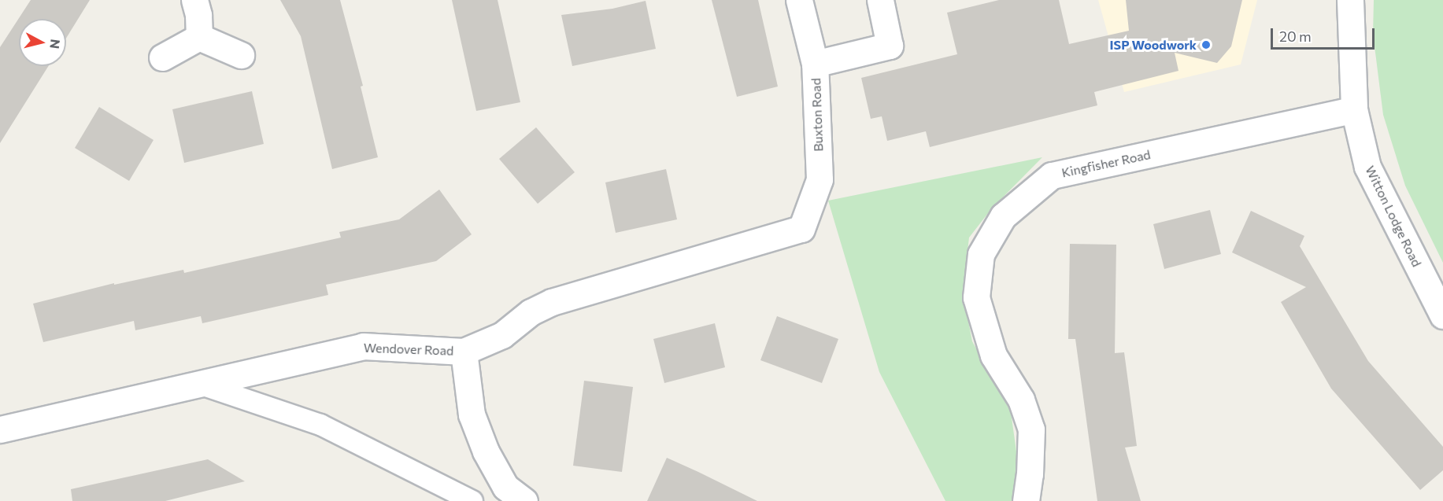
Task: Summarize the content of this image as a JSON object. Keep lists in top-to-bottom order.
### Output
{
  "streets": {
    "street": [
      "Buxton Road",
      "Kingfisher Road",
      "Witton Lodge Road",
      "Wendover Road"
    ]
  },
  "crossings": [
    ["Buxton Road", "Wendover Road"],
    ["Kingfisher Road", "Witton Lodge Road"]
  ],
  "places": ["ISP Woodwork"],
  "scale_bar": "20 m",
  "north": "right"
}
